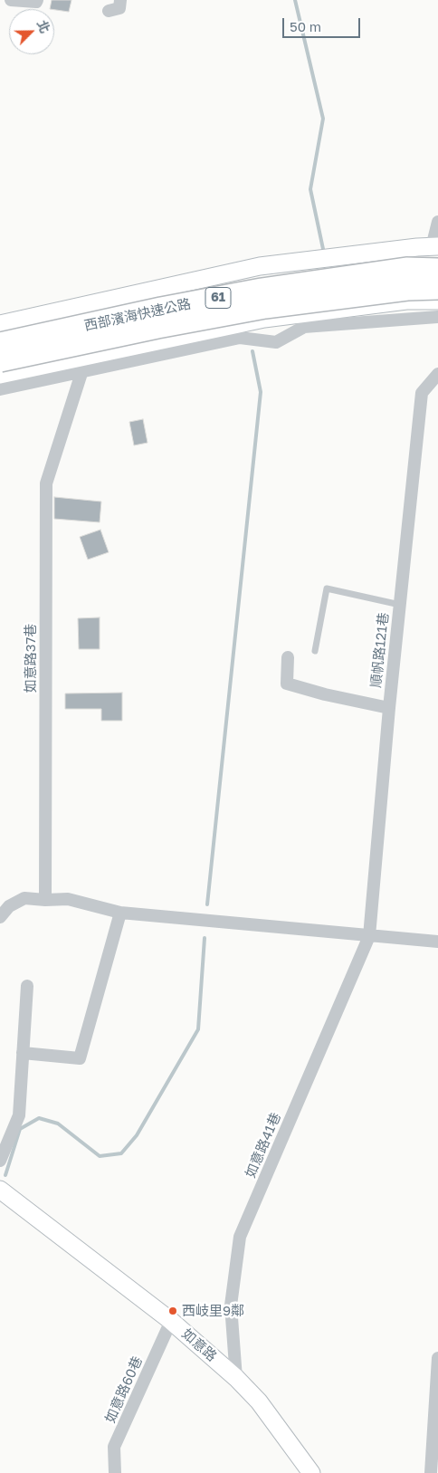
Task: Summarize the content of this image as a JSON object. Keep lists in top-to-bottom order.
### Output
{
  "streets": {
    "highway": ["61", "西部濱海快速公路"],
    "street": [
      "順帆路121巷",
      "如意路37巷",
      "如意路41巷",
      "如意路",
      "如意路60巷"
    ]
  },
  "crossings": [
    ["順帆路121巷", "如意路41巷"],
    ["如意路41巷", "如意路"],
    ["如意路", "如意路60巷"]
  ],
  "places": ["西岐里9鄰"],
  "scale_bar": "50 m",
  "north": "top right"
}
